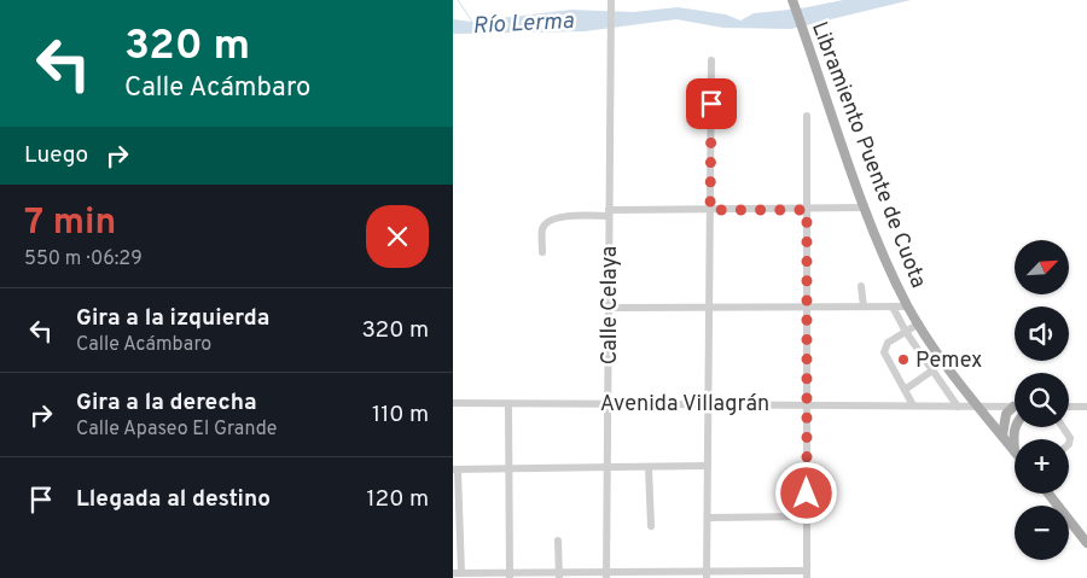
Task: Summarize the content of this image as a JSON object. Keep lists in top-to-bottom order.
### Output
{
  "streets": {
    "main road": ["Libramiento Puente de Cuota"],
    "street": ["Calle Celaya", "Avenida Villagrán"]
  },
  "crossings": [
    ["Libramiento Puente de Cuota", "Avenida Villagrán"],
    ["Calle Celaya", "Avenida Villagrán"]
  ],
  "water": ["Río Lerma"],
  "places": ["Pemex"],
  "north": "top right",
  "page": {
    "turn": ["320 m", "Calle Acámbaro"],
    "then": "Luego",
    "heading": ["7 min", "550 m · 06:29"],
    "map_buttons": ["+", "−"],
    "list": [
      {
        "name": "Gira a la izquierda",
        "note": "Calle Acámbaro",
        "value": "320 m"
      },
      {
        "name": "Gira a la derecha",
        "note": "Calle Apaseo El Grande",
        "value": "110 m"
      },
      {
        "name": "Llegada al destino",
        "value": "120 m"
      }
    ]
  }
}
